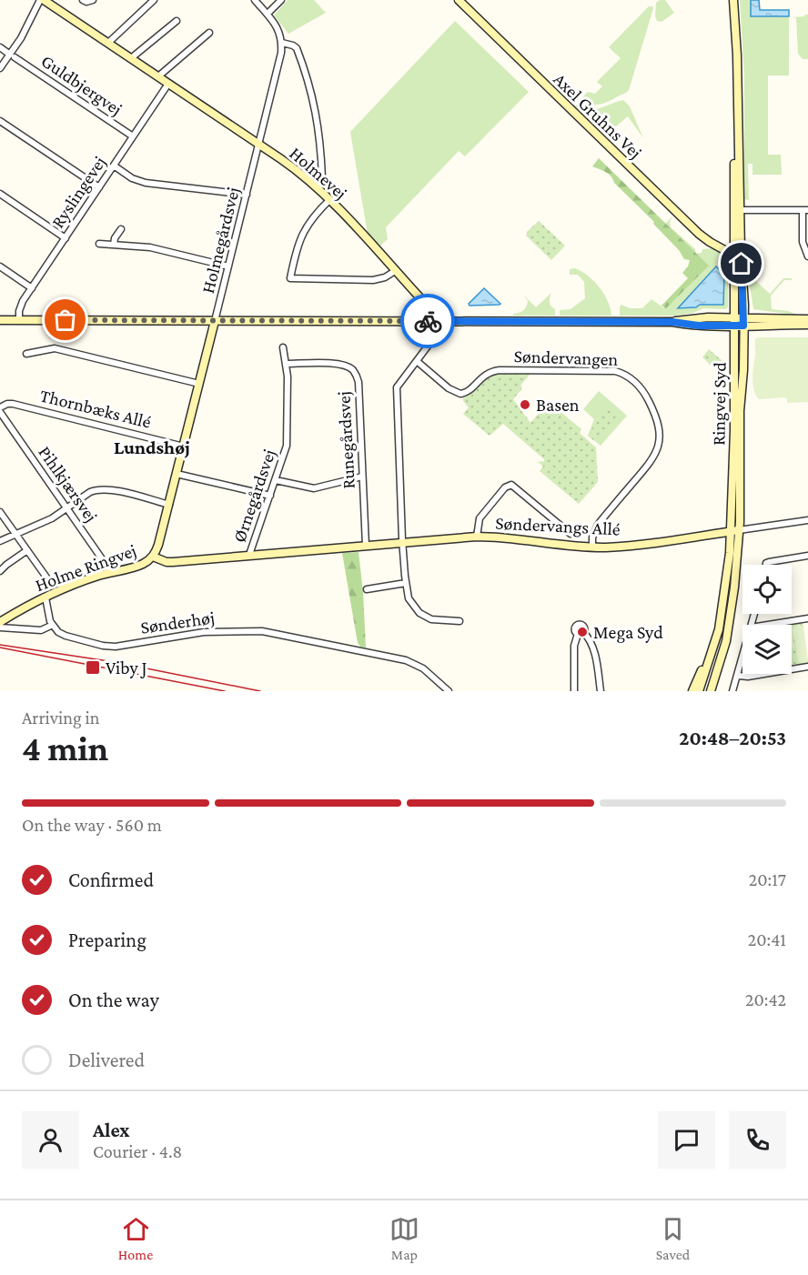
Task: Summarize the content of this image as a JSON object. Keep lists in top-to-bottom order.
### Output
{
  "streets": {
    "street": [
      "Guldbjergvej",
      "Axel Gruhns Vej",
      "Holmevej",
      "Ryslingevej",
      "Holmegårdsvej",
      "Søndervangen",
      "Ringvej Syd",
      "Thornbæks Allé",
      "Runegårdsvej",
      "Pihlkjærsvej",
      "Ørnegårdsvej",
      "Søndervangs Allé",
      "Holme Ringvej",
      "Sønderhøj"
    ]
  },
  "crossings": [
    ["Guldbjergvej", "Ryslingevej"],
    ["Axel Gruhns Vej", "Ringvej Syd"],
    ["Holmevej", "Ryslingevej"],
    ["Holmevej", "Holmegårdsvej"],
    ["Holmegårdsvej", "Thornbæks Allé"],
    ["Holmegårdsvej", "Søndervangs Allé"],
    ["Holmegårdsvej", "Holme Ringvej"],
    ["Søndervangen", "Søndervangs Allé"],
    ["Ringvej Syd", "Søndervangs Allé"],
    ["Runegårdsvej", "Ørnegårdsvej"],
    ["Runegårdsvej", "Søndervangs Allé"],
    ["Pihlkjærsvej", "Holme Ringvej"],
    ["Ørnegårdsvej", "Søndervangs Allé"],
    ["Søndervangs Allé", "Holme Ringvej"]
  ],
  "districts": ["Lundshøj"],
  "places": {
    "other": ["Basen", "Mega Syd"],
    "transit": ["Viby J"]
  },
  "page": {
    "heading": ["4 min", "Arriving in", "20:48–20:53"],
    "panel": ["Alex", "Courier · 4.8"],
    "bar": "On the way · 560 m",
    "list": [
      ["Confirmed", "20:17"],
      ["Preparing", "20:41"],
      ["On the way", "20:42"],
      "Delivered"
    ],
    "tabs": ["Home", "Map", "Saved"]
  }
}
